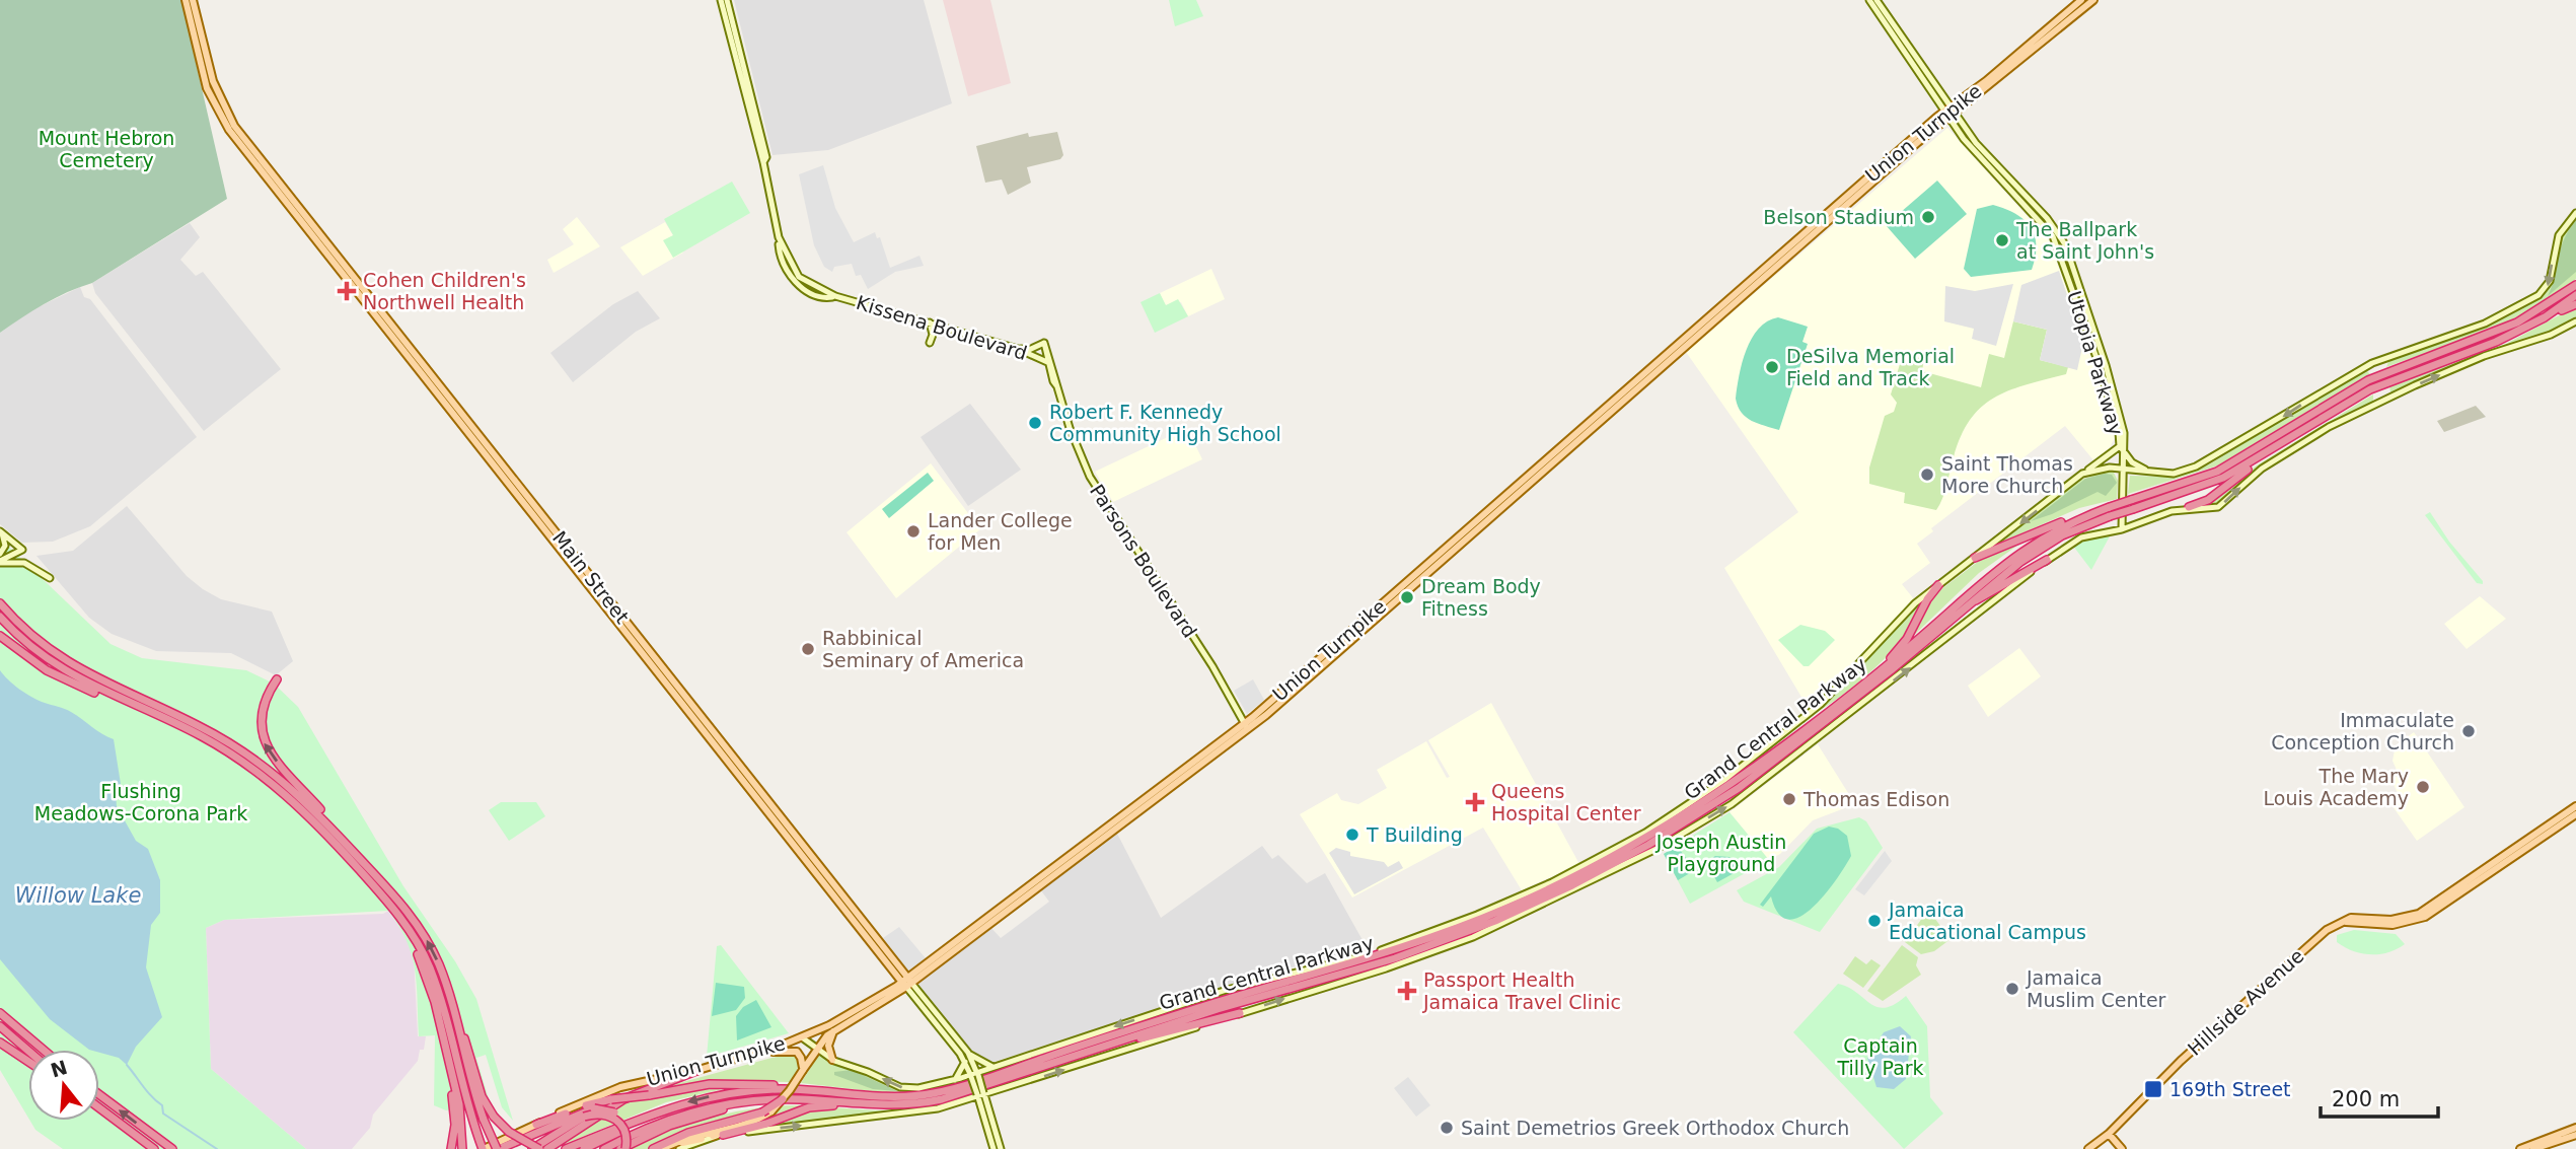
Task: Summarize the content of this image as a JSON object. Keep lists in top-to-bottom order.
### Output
{
  "streets": {
    "highway": ["Grand Central Parkway"],
    "main road": [
      "Union Turnpike",
      "Kissena Boulevard",
      "Utopia Parkway",
      "Parsons Boulevard",
      "Main Street",
      "Hillside Avenue"
    ]
  },
  "crossings": [
    ["Union Turnpike", "Utopia Parkway"],
    ["Union Turnpike", "Parsons Boulevard"],
    ["Union Turnpike", "Main Street"],
    ["Union Turnpike", "Grand Central Parkway"],
    ["Kissena Boulevard", "Parsons Boulevard"],
    ["Utopia Parkway", "Grand Central Parkway"],
    ["Main Street", "Grand Central Parkway"]
  ],
  "water": ["Willow Lake"],
  "parks": [
    "Mount Hebron Cemetery",
    "Flushing Meadows-Corona Park",
    "Joseph Austin Playground",
    "Captain Tilly Park"
  ],
  "places": {
    "other": [
      "Belson Stadium",
      "The Ballpark at Saint John's",
      "DeSilva Memorial Field and Track",
      "Robert F. Kennedy Community High School",
      "Saint Thomas More Church",
      "Lander College for Men",
      "Dream Body Fitness",
      "Rabbinical Seminary of America",
      "Immaculate Conception Church",
      "The Mary Louis Academy",
      "Thomas Edison",
      "T Building",
      "Jamaica Educational Campus",
      "Jamaica Muslim Center",
      "Saint Demetrios Greek Orthodox Church"
    ],
    "health": ["Cohen Children's Northwell Health", "Queens Hospital Center", "Passport Health Jamaica Travel Clinic"],
    "transit": ["169th Street"]
  },
  "scale_bar": "200 m",
  "north": "top"
}
